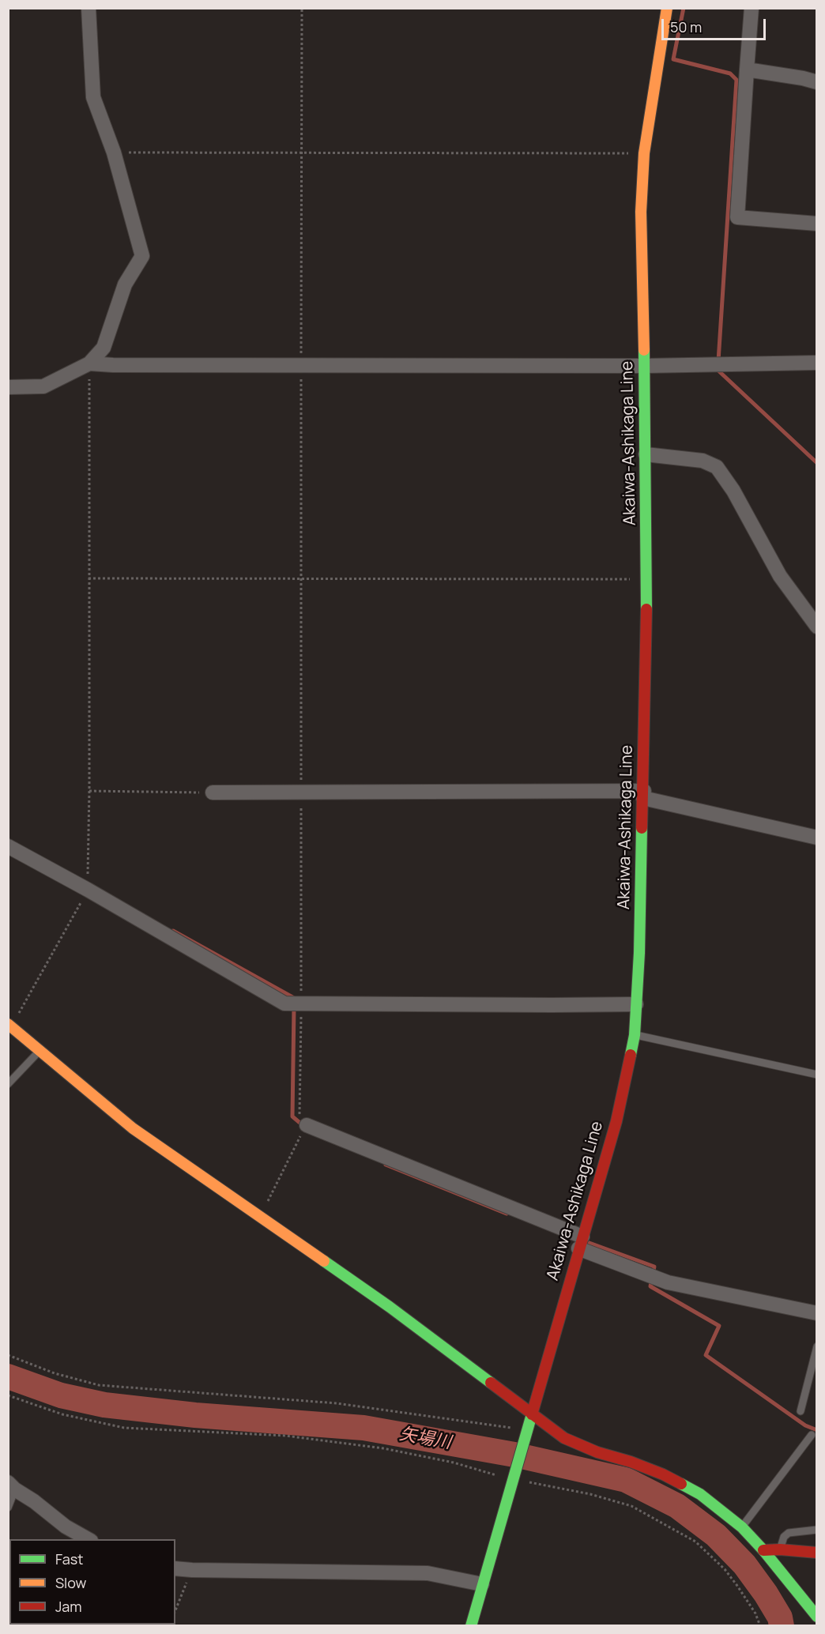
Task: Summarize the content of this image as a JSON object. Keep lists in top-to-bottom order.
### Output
{
  "streets": {
    "main road": ["Akaiwa-Ashikaga Line"]
  },
  "water": ["矢場川"],
  "legend": ["Fast", "Slow", "Jam"],
  "scale_bar": "50 m"
}
